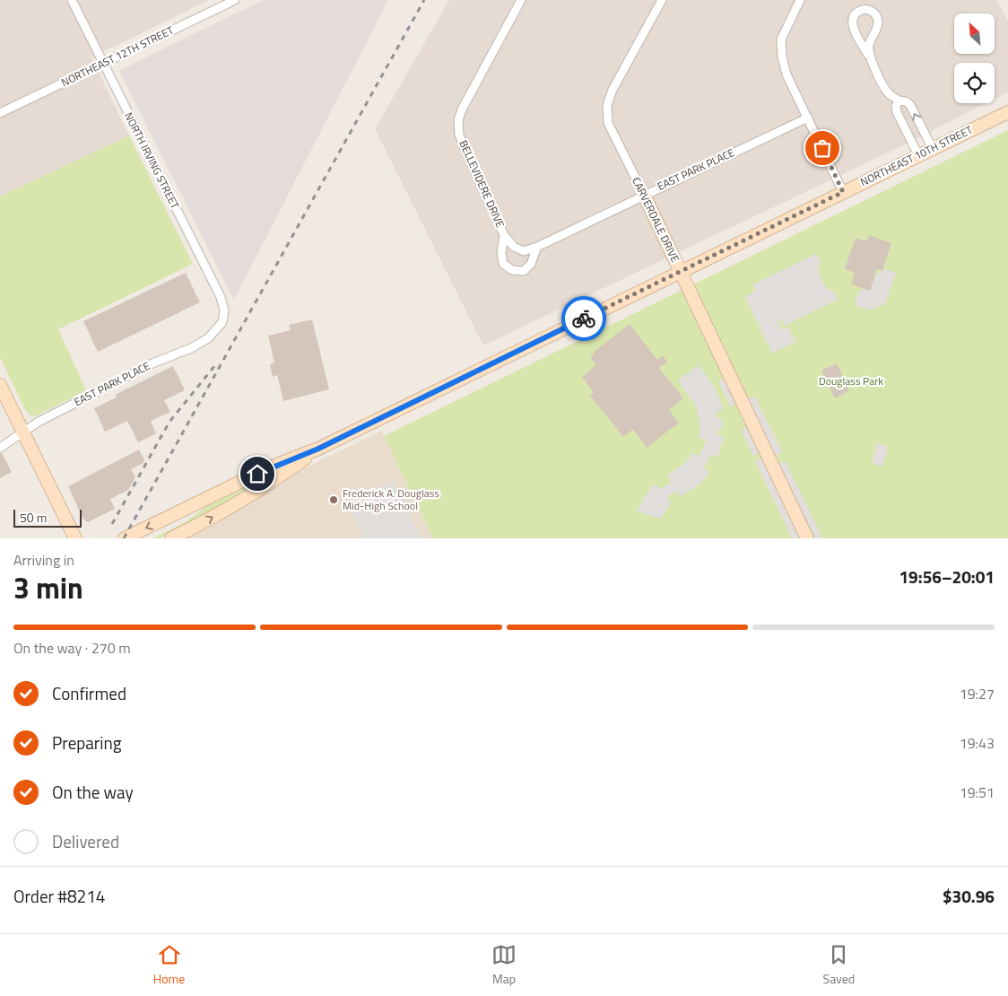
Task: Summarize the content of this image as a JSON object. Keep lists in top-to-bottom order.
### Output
{
  "streets": {
    "main road": ["NORTHEAST 10TH STREET", "CARVERDALE DRIVE"],
    "street": [
      "NORTHEAST 12TH STREET",
      "NORTH IRVING STREET",
      "EAST PARK PLACE",
      "BELLEVIDERE DRIVE"
    ]
  },
  "crossings": [
    ["NORTHEAST 12TH STREET", "NORTH IRVING STREET"],
    ["NORTHEAST 10TH STREET", "CARVERDALE DRIVE"],
    ["NORTH IRVING STREET", "EAST PARK PLACE"],
    ["EAST PARK PLACE", "BELLEVIDERE DRIVE"],
    ["EAST PARK PLACE", "CARVERDALE DRIVE"]
  ],
  "parks": ["Douglass Park"],
  "places": ["Frederick A. Douglass Mid-High School"],
  "scale_bar": "50 m",
  "north": "top left",
  "page": {
    "scale": "50 m",
    "heading": ["3 min", "Arriving in", "19:56–20:01"],
    "panel": ["Order #8214", "$30.96"],
    "bar": "On the way · 270 m",
    "list": [
      ["Confirmed", "19:27"],
      ["Preparing", "19:43"],
      ["On the way", "19:51"],
      "Delivered"
    ],
    "tabs": ["Home", "Map", "Saved"]
  }
}
